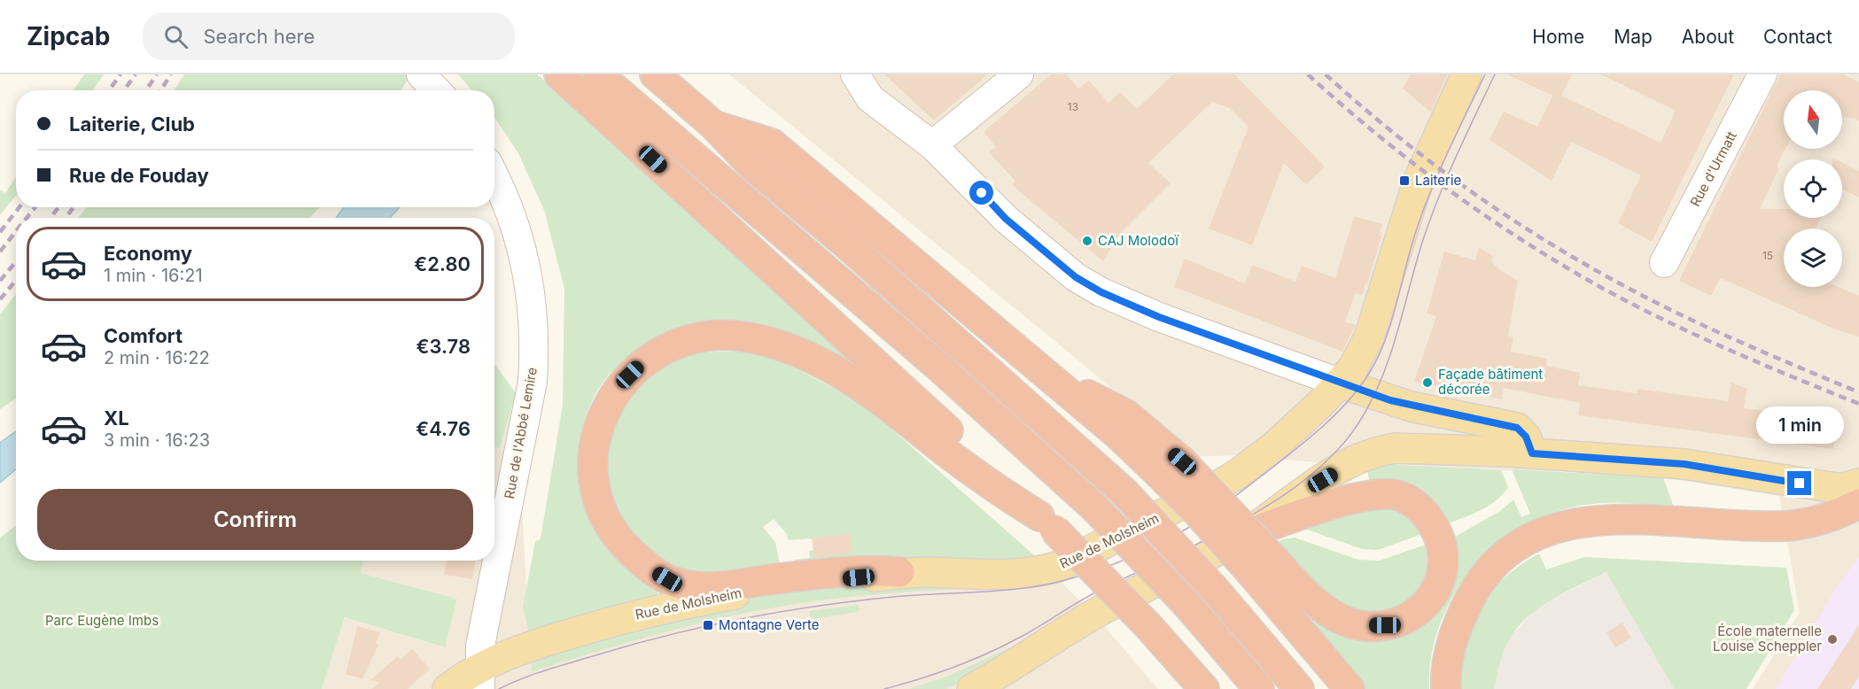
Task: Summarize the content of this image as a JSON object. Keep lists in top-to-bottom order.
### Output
{
  "streets": {
    "main road": ["Rue de Molsheim"],
    "street": ["Rue d'Urmatt", "Rue de l'Abbé Lemire"]
  },
  "crossings": [
    ["Rue de l'Abbé Lemire", "Rue de Molsheim"]
  ],
  "parks": ["Parc Eugène Imbs"],
  "places": {
    "transit": ["Laiterie", "Montagne Verte"],
    "other": ["CAJ Molodoï", "Façade bâtiment décorée", "École maternelle Louise Scheppler"]
  },
  "house_numbers": ["13", "15"],
  "north": "top",
  "page": {
    "header": "Zipcab",
    "search": "Search here",
    "nav": [
      "Home",
      "Map",
      "About",
      "Contact"
    ],
    "banner": ["Laiterie, Club", "Rue de Fouday"],
    "list": [
      {
        "name": "Economy",
        "note": "1 min · 16:21",
        "value": "€2.80"
      },
      {
        "name": "Comfort",
        "note": "2 min · 16:22",
        "value": "€3.78"
      },
      {
        "name": "XL",
        "note": "3 min · 16:23",
        "value": "€4.76"
      }
    ],
    "bubble": "1 min",
    "buttons": "Confirm"
  }
}
